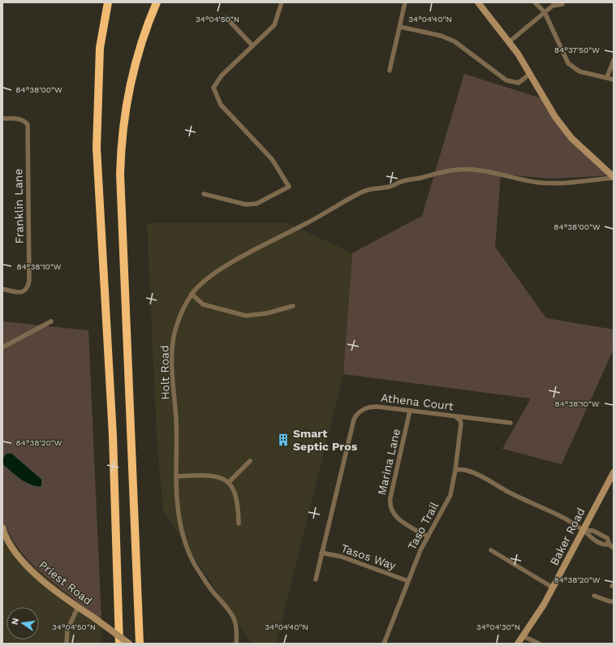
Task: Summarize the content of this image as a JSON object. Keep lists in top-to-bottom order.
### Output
{
  "streets": {
    "street": [
      "Franklin Lane",
      "Holt Road",
      "Athena Court",
      "Marina Lane",
      "Taso Trail",
      "Baker Road",
      "Tasos Way",
      "Priest Road"
    ]
  },
  "crossings": [
    ["Athena Court", "Marina Lane"],
    ["Athena Court", "Taso Trail"],
    ["Athena Court", "Tasos Way"],
    ["Marina Lane", "Taso Trail"],
    ["Taso Trail", "Tasos Way"]
  ],
  "places": {
    "building": ["Smart Septic Pros"]
  },
  "north": "left",
  "coordinates": [
    "34°04'50\"N",
    "34°04'40\"N",
    "84°37'50\"W",
    "84°38'00\"W",
    "84°38'10\"W",
    "84°38'20\"W",
    "34°04'30\"N"
  ]
}
